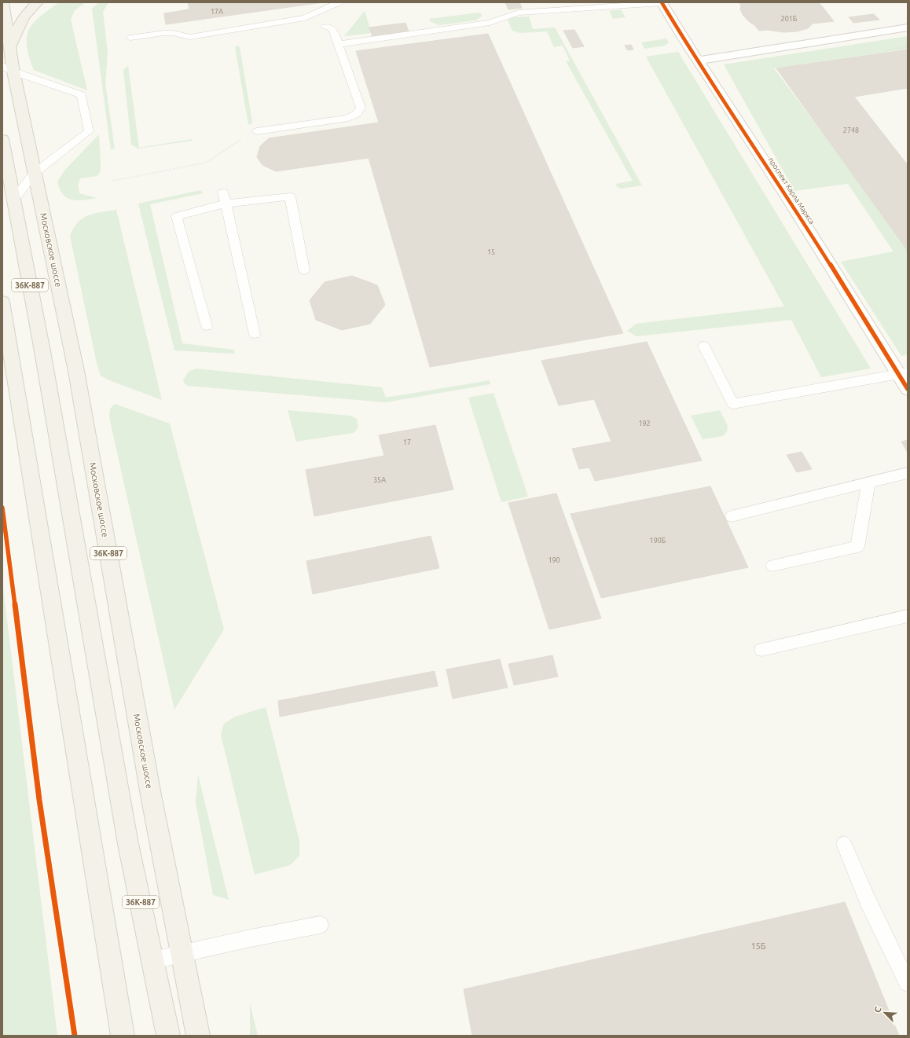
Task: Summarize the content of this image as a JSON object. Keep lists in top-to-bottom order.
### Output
{
  "streets": {
    "main road": ["Московское шоссе", "36К-887"],
    "street": ["проспект Карла Маркса"]
  },
  "house_numbers": [
    "17А",
    "201Б",
    "2748",
    "15",
    "192",
    "17",
    "35А",
    "190Б",
    "190",
    "15Б"
  ],
  "north": "top left"
}
